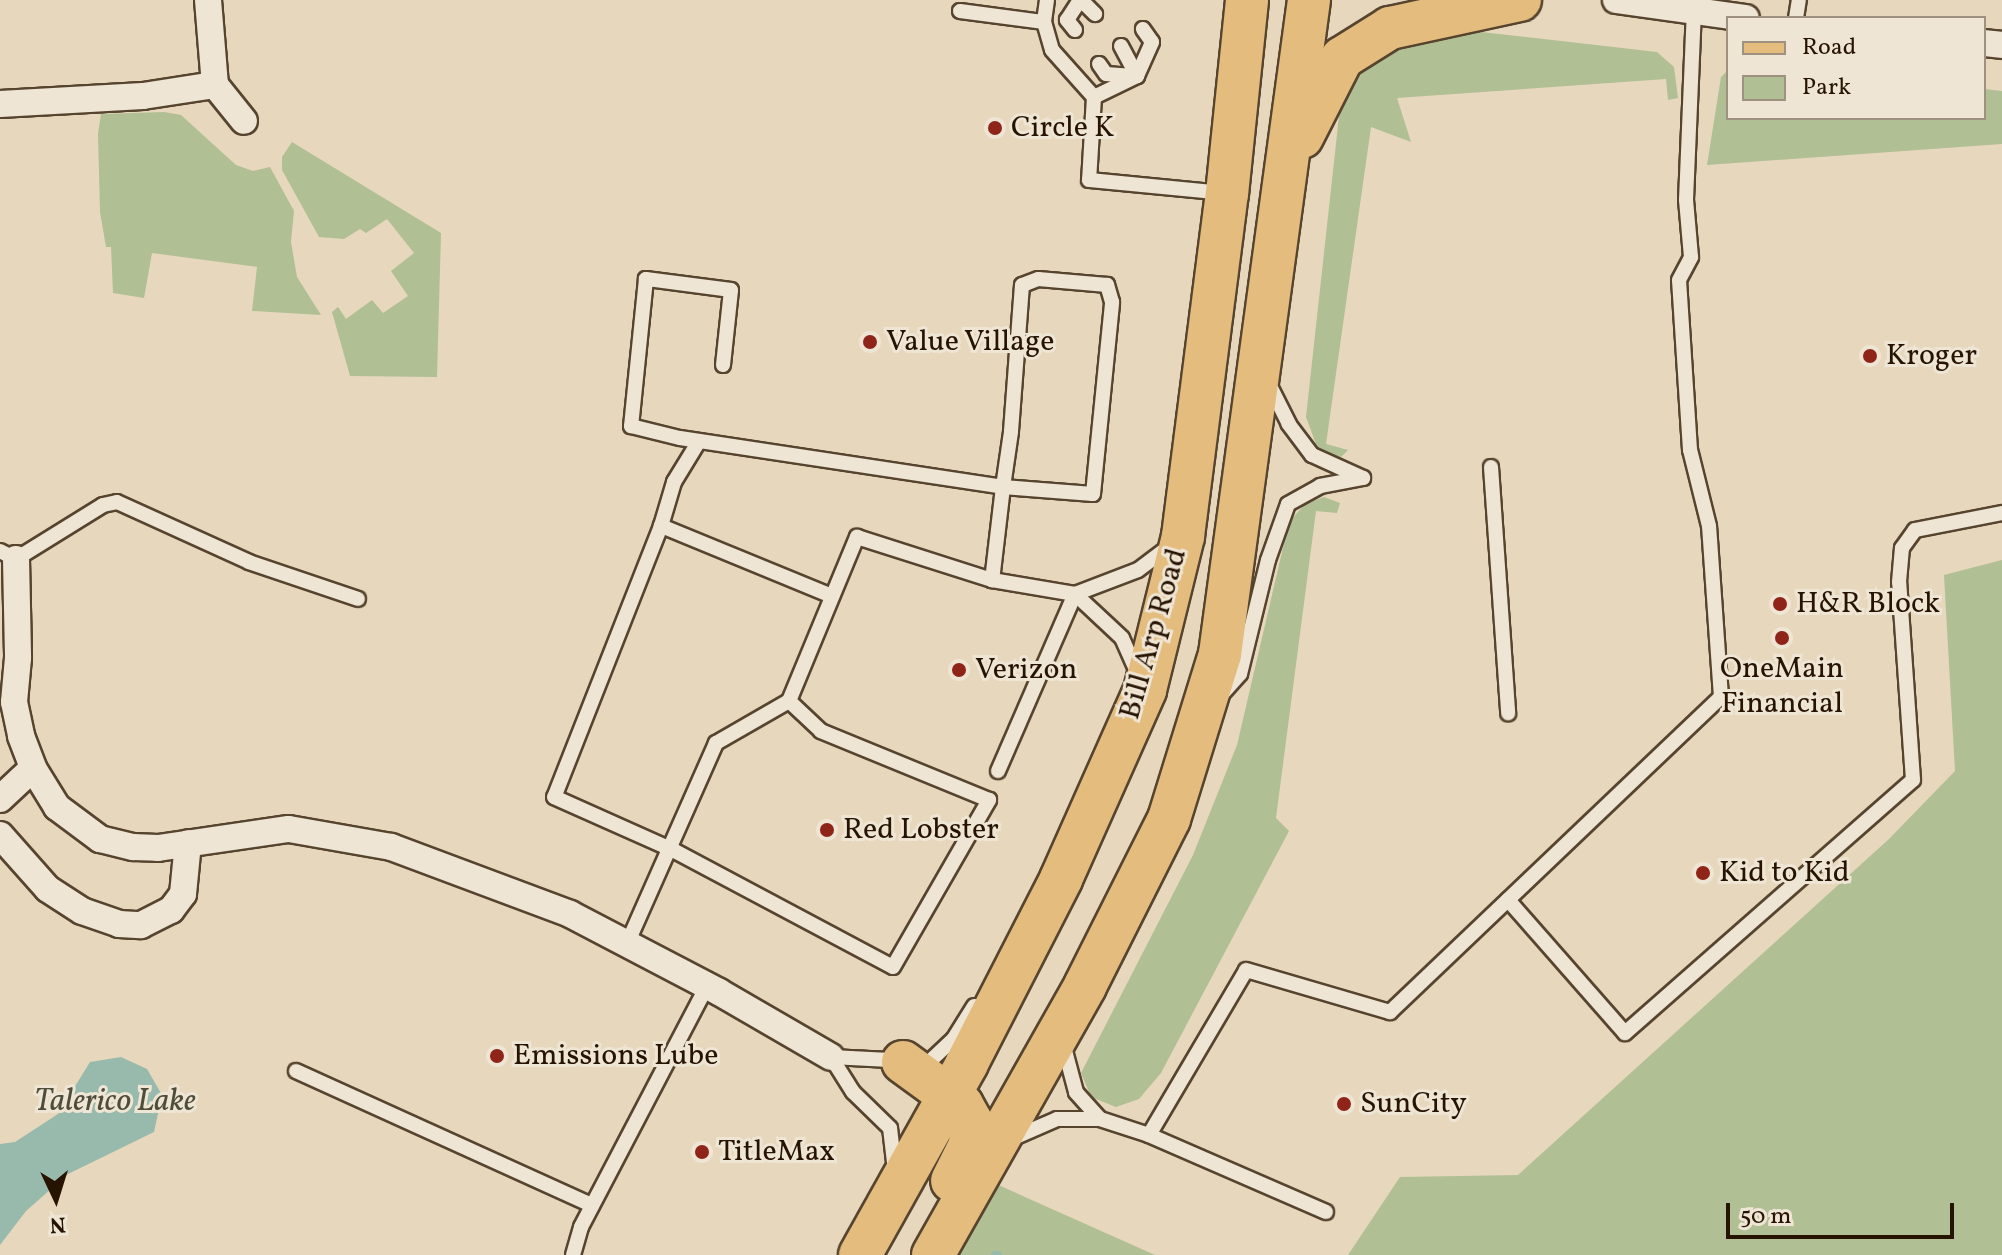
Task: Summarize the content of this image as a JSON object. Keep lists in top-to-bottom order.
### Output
{
  "streets": {
    "main road": ["Bill Arp Road"]
  },
  "water": ["Talerico Lake"],
  "places": [
    "Circle K",
    "Value Village",
    "Kroger",
    "H&R Block",
    "OneMain Financial",
    "Verizon",
    "Red Lobster",
    "Kid to Kid",
    "Emissions Lube",
    "SunCity",
    "TitleMax"
  ],
  "legend": ["Road", "Park"],
  "scale_bar": "50 m",
  "north": "bottom"
}
